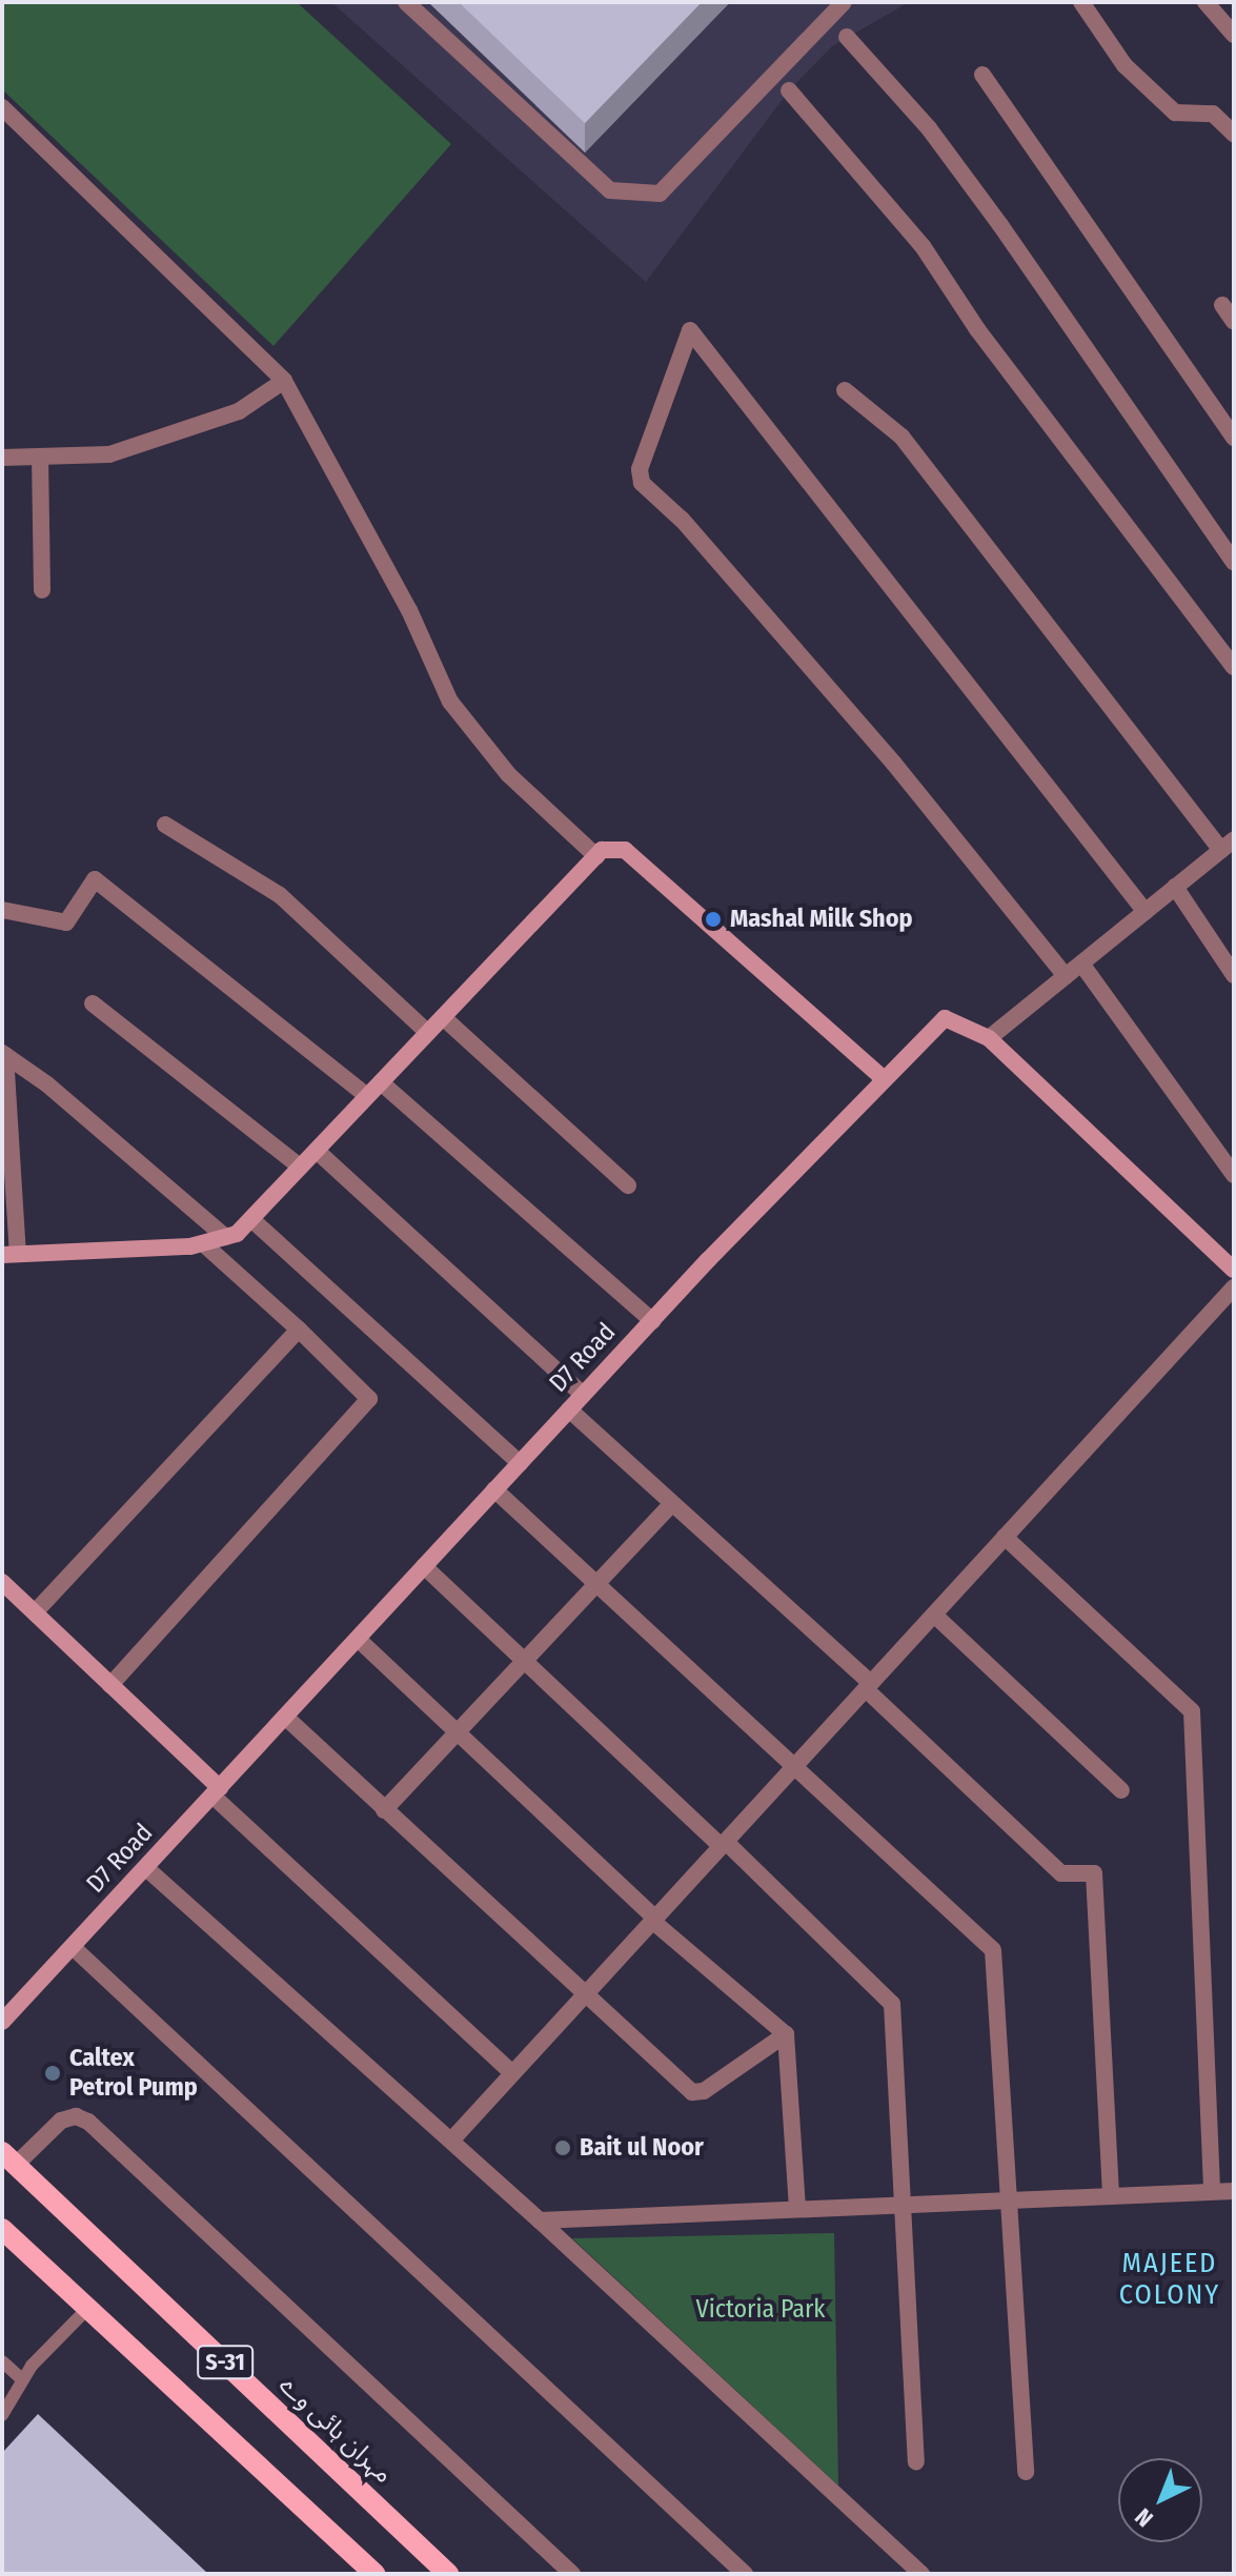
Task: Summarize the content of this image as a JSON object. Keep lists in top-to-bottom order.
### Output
{
  "streets": {
    "main road": ["S-31", "مہران ہائی وے"],
    "street": ["D7 Road"]
  },
  "districts": ["MAJEED COLONY"],
  "parks": ["Victoria Park"],
  "places": ["Mashal Milk Shop", "Caltex Petrol Pump", "Bait ul Noor"],
  "north": "bottom left"
}
